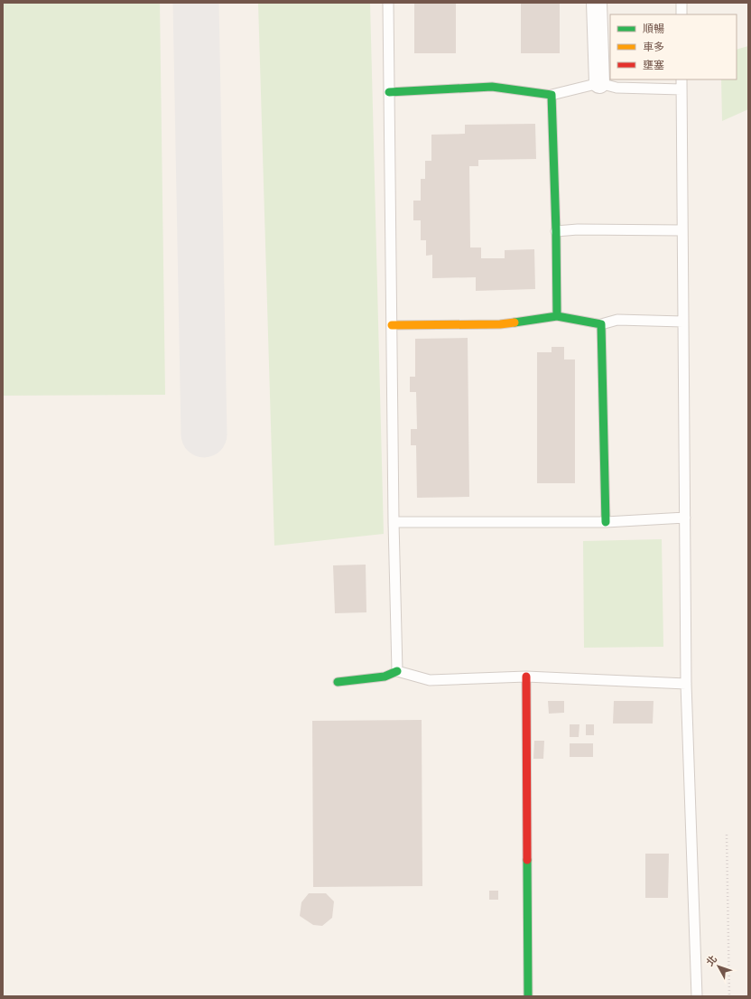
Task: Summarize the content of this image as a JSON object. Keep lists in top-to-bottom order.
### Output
{
  "legend": ["順暢", "車多", "壅塞"],
  "north": "top left"
}
